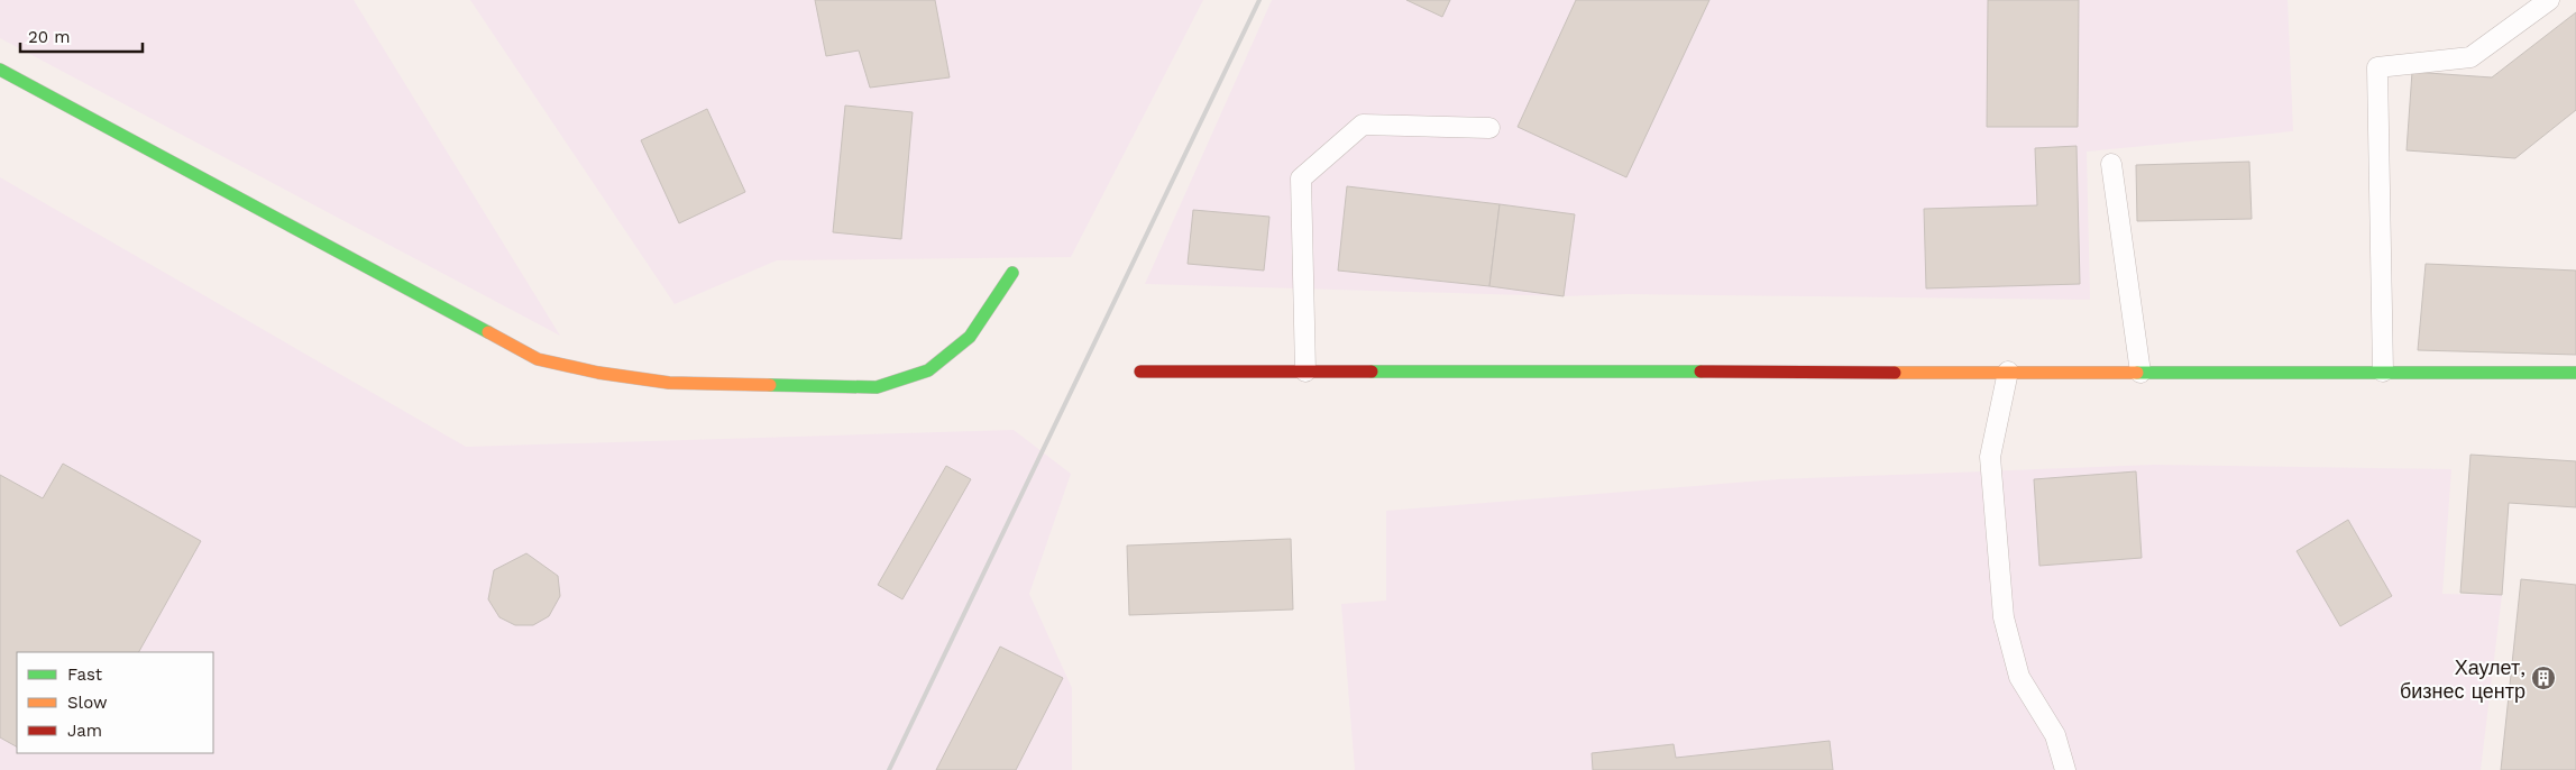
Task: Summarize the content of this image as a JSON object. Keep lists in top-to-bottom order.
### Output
{
  "places": {
    "building": ["Хаулет, бизнес центр"]
  },
  "legend": ["Fast", "Slow", "Jam"],
  "scale_bar": "20 m"
}
